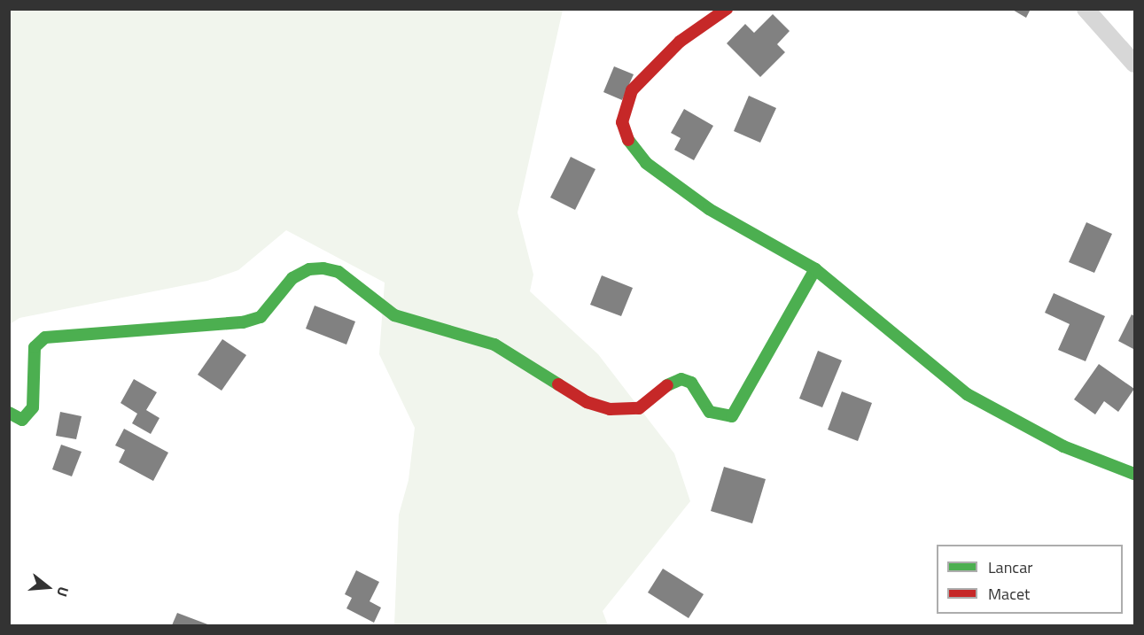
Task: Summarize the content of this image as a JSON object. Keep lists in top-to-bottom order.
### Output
{
  "legend": ["Lancar", "Macet"],
  "north": "right"
}
